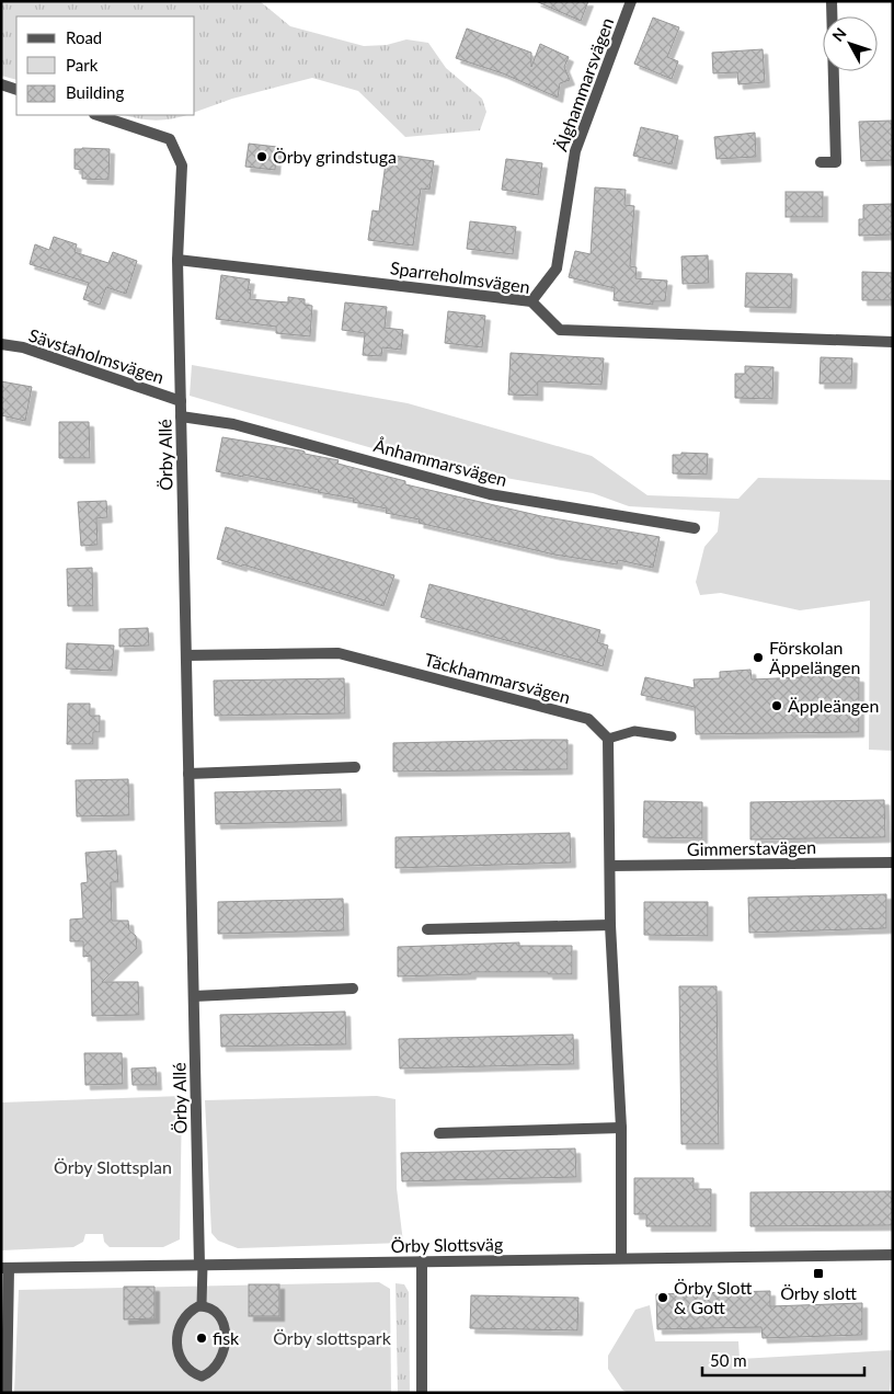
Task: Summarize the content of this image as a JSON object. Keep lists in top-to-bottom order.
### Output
{
  "streets": {
    "street": [
      "Älghammarsvägen",
      "Sparreholmsvägen",
      "Sävstaholmsvägen",
      "Örby Allé",
      "Ånhammarsvägen",
      "Täckhammarsvägen",
      "Gimmerstavägen",
      "Örby Slottsväg"
    ]
  },
  "crossings": [
    ["Älghammarsvägen", "Sparreholmsvägen"],
    ["Sparreholmsvägen", "Örby Allé"],
    ["Sävstaholmsvägen", "Örby Allé"],
    ["Örby Allé", "Ånhammarsvägen"],
    ["Örby Allé", "Täckhammarsvägen"],
    ["Örby Allé", "Örby Slottsväg"]
  ],
  "parks": ["Örby Slottsplan", "Örby slottspark"],
  "places": {
    "other": [
      "Örby grindstuga",
      "Förskolan Äppelängen",
      "Äppleängen",
      "Örby Slott & Gott",
      "fisk"
    ],
    "transit": ["Örby slott"]
  },
  "legend": ["Road", "Park", "Building"],
  "scale_bar": "50 m",
  "north": "top left"
}
